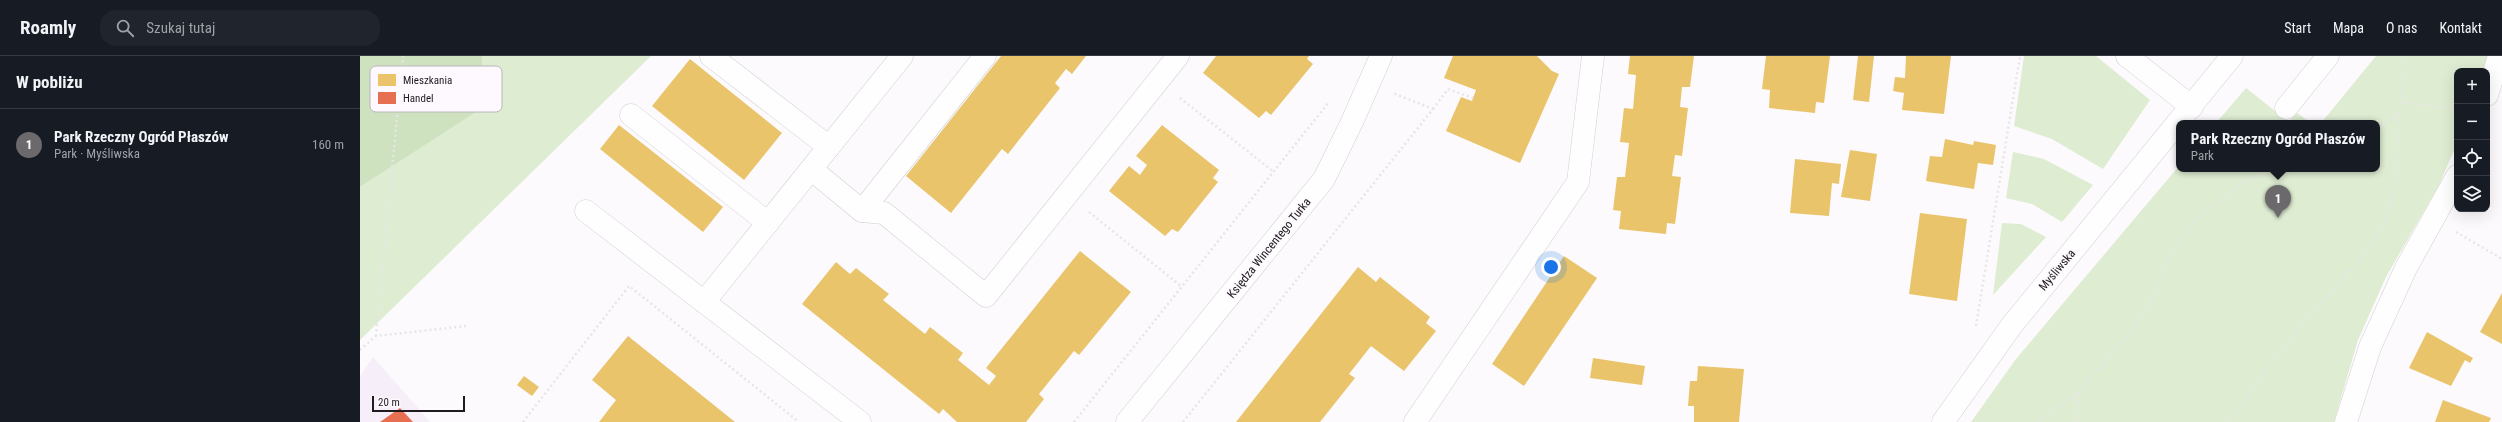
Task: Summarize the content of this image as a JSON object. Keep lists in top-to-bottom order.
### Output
{
  "streets": {
    "street": ["Księdza Wincentego Turka", "Myśliwska"]
  },
  "legend": ["Mieszkania", "Handel"],
  "scale_bar": "20 m",
  "page": {
    "header": "Roamly",
    "search": "Szukaj tutaj",
    "nav": [
      "Start",
      "Mapa",
      "O nas",
      "Kontakt"
    ],
    "heading": "W pobliżu",
    "map_buttons": ["+", "−"],
    "list": [
      {
        "mark": "1",
        "name": "Park Rzeczny Ogród Płaszów",
        "note": "Park · Myśliwska",
        "value": "160 m"
      }
    ],
    "popup": ["Park Rzeczny Ogród Płaszów", "Park"],
    "pins": "1",
    "scale": "20 m"
  }
}
